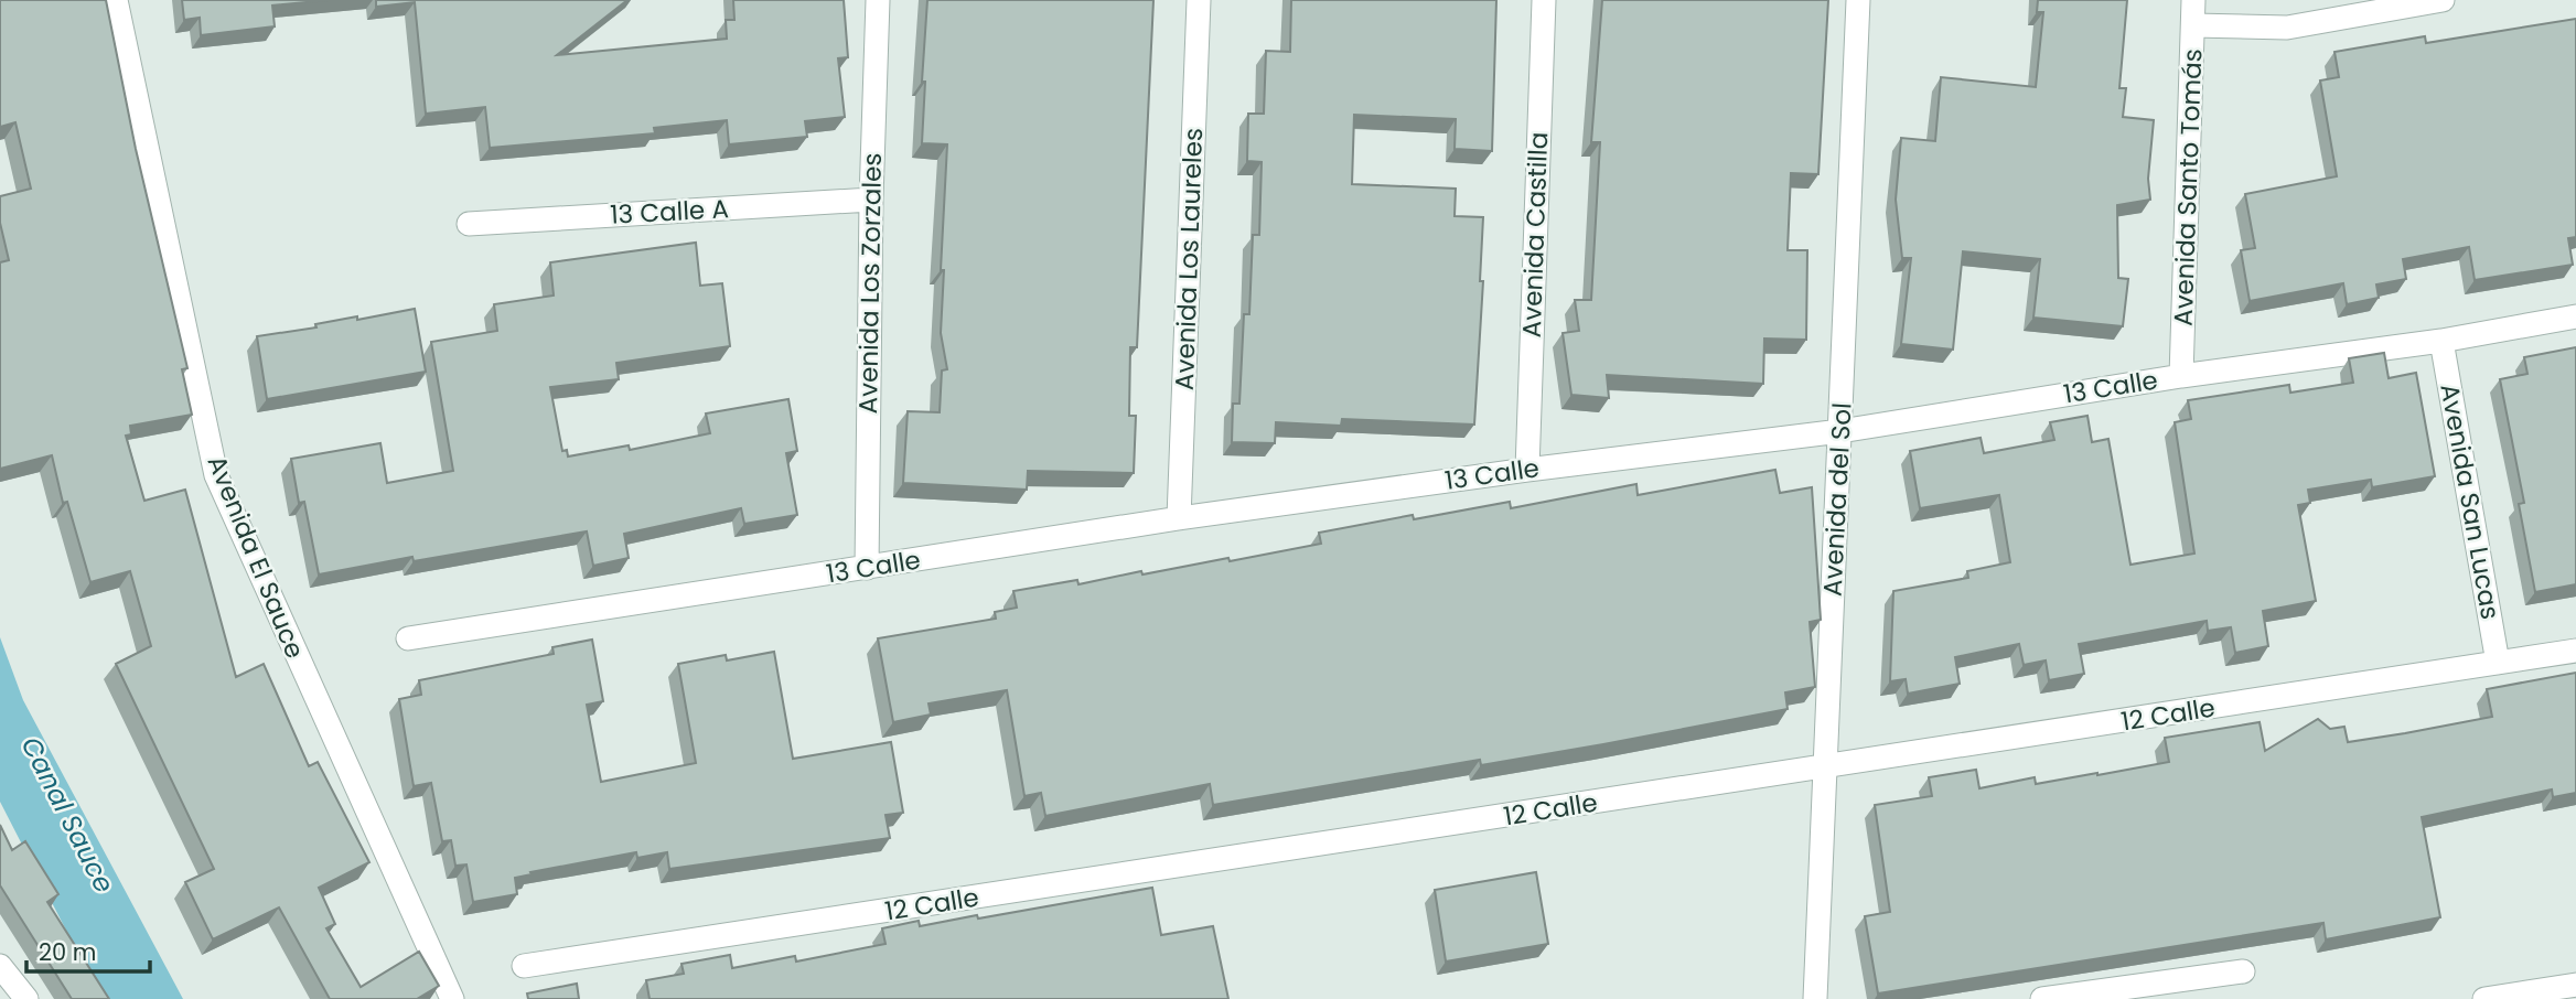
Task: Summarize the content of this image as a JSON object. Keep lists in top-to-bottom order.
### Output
{
  "streets": {
    "street": [
      "Avenida Santo Tomás",
      "13 Calle A",
      "Avenida Castilla",
      "Avenida Los Laureles",
      "Avenida Los Zorzales",
      "13 Calle",
      "Avenida del Sol",
      "Avenida San Lucas",
      "Avenida El Sauce",
      "12 Calle"
    ]
  },
  "crossings": [
    ["Avenida Santo Tomás", "13 Calle"],
    ["13 Calle A", "Avenida Los Zorzales"],
    ["Avenida Castilla", "13 Calle"],
    ["Avenida Los Laureles", "13 Calle"],
    ["Avenida Los Zorzales", "13 Calle"],
    ["13 Calle", "Avenida del Sol"],
    ["13 Calle", "Avenida San Lucas"],
    ["Avenida del Sol", "12 Calle"],
    ["Avenida San Lucas", "12 Calle"]
  ],
  "water": ["Canal Sauce"],
  "scale_bar": "20 m"
}
